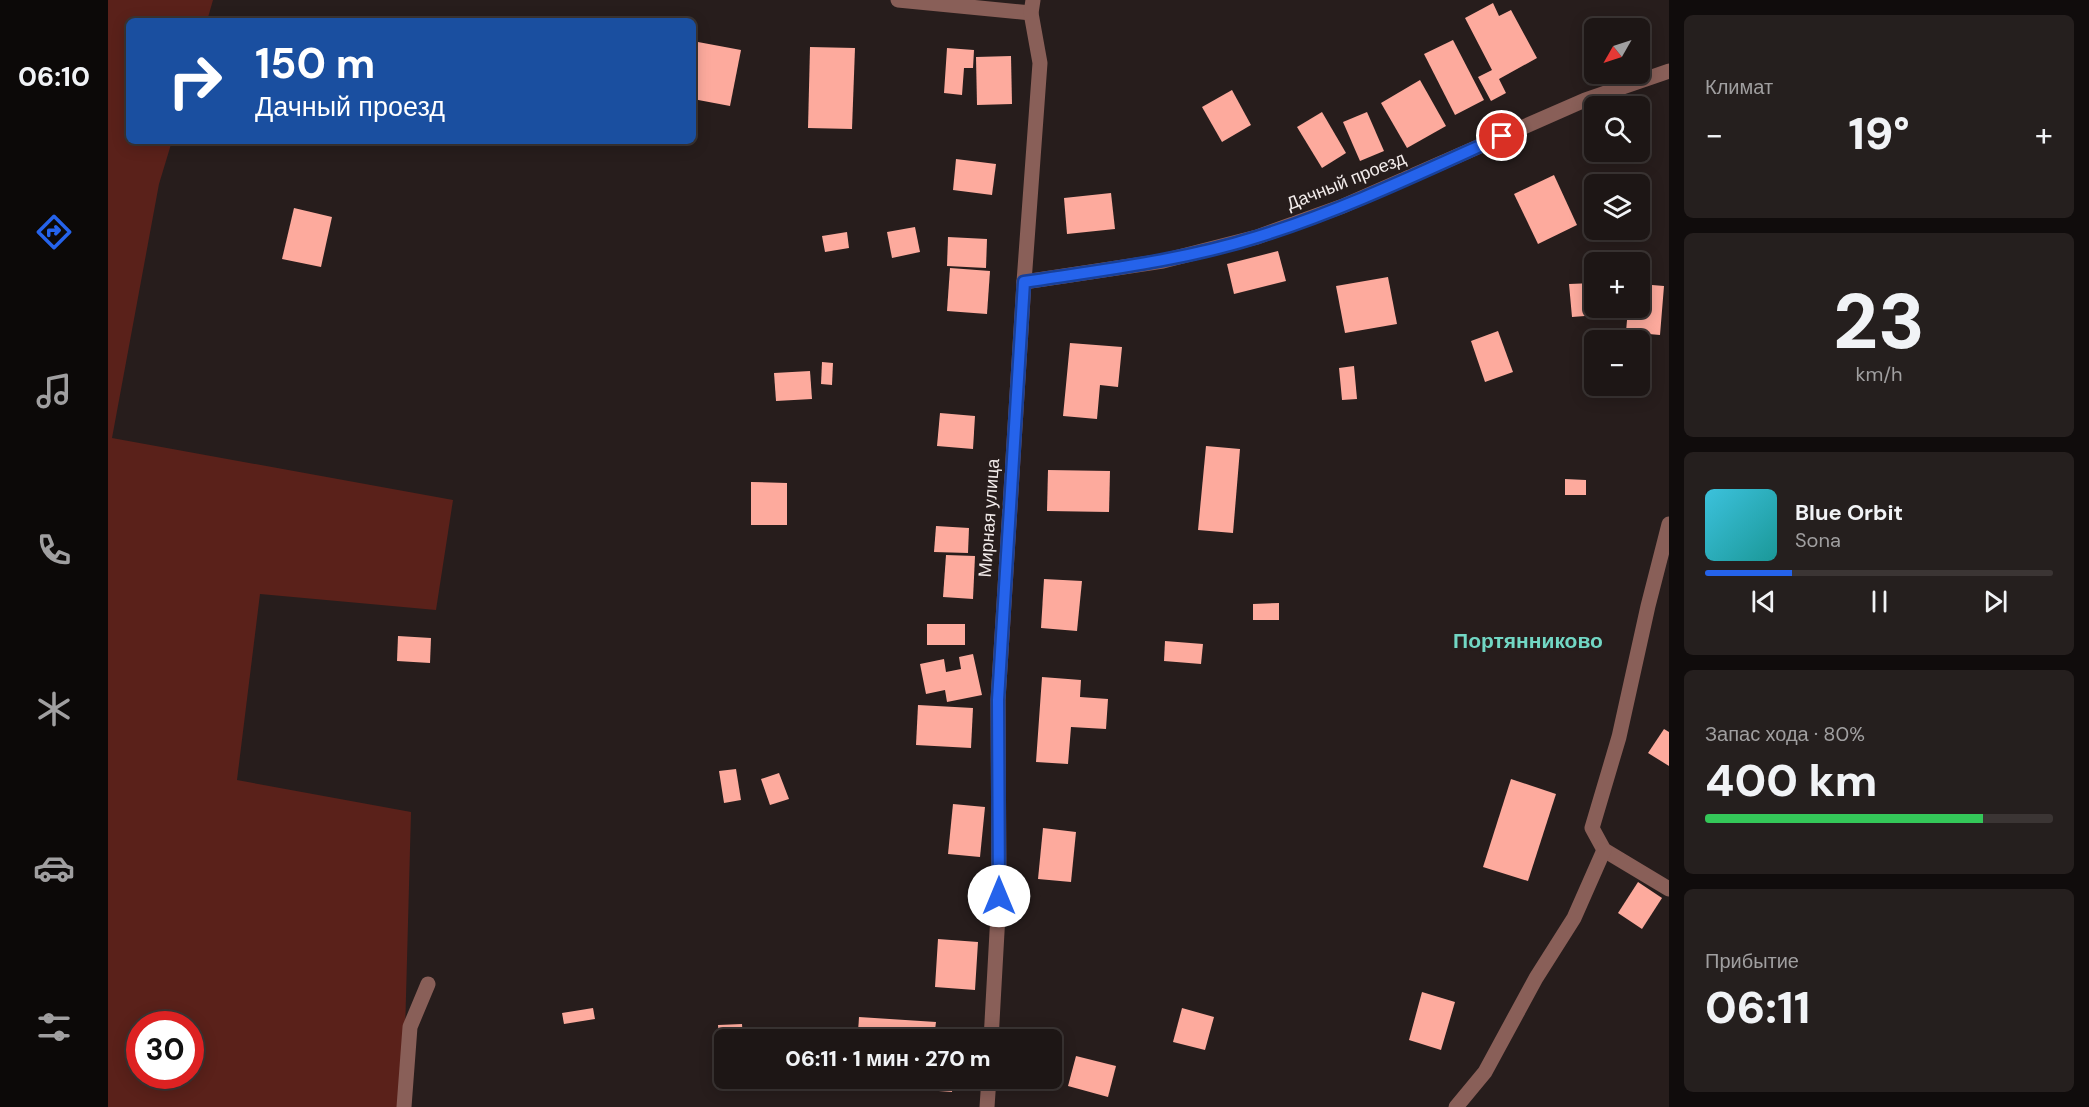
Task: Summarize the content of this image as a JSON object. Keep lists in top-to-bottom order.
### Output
{
  "streets": {
    "street": ["Дачный проезд", "Мирная улица"]
  },
  "crossings": [
    ["Дачный проезд", "Мирная улица"]
  ],
  "districts": ["Портянниково"],
  "north": "bottom left",
  "page": {
    "tabs": "06:10",
    "tile": [
      "Климат",
      ["23", "km/h"],
      ["Запас хода · 80%", "400 km"],
      ["Прибытие", "06:11"]
    ],
    "map_buttons": ["+", "−"],
    "turn": ["150 m", "Дачный проезд"],
    "heat": ["−", "19°", "+"],
    "song": ["Blue Orbit", "Sona"],
    "limit": "30",
    "trip": "06:11 · 1 мин · 270 m"
  }
}
